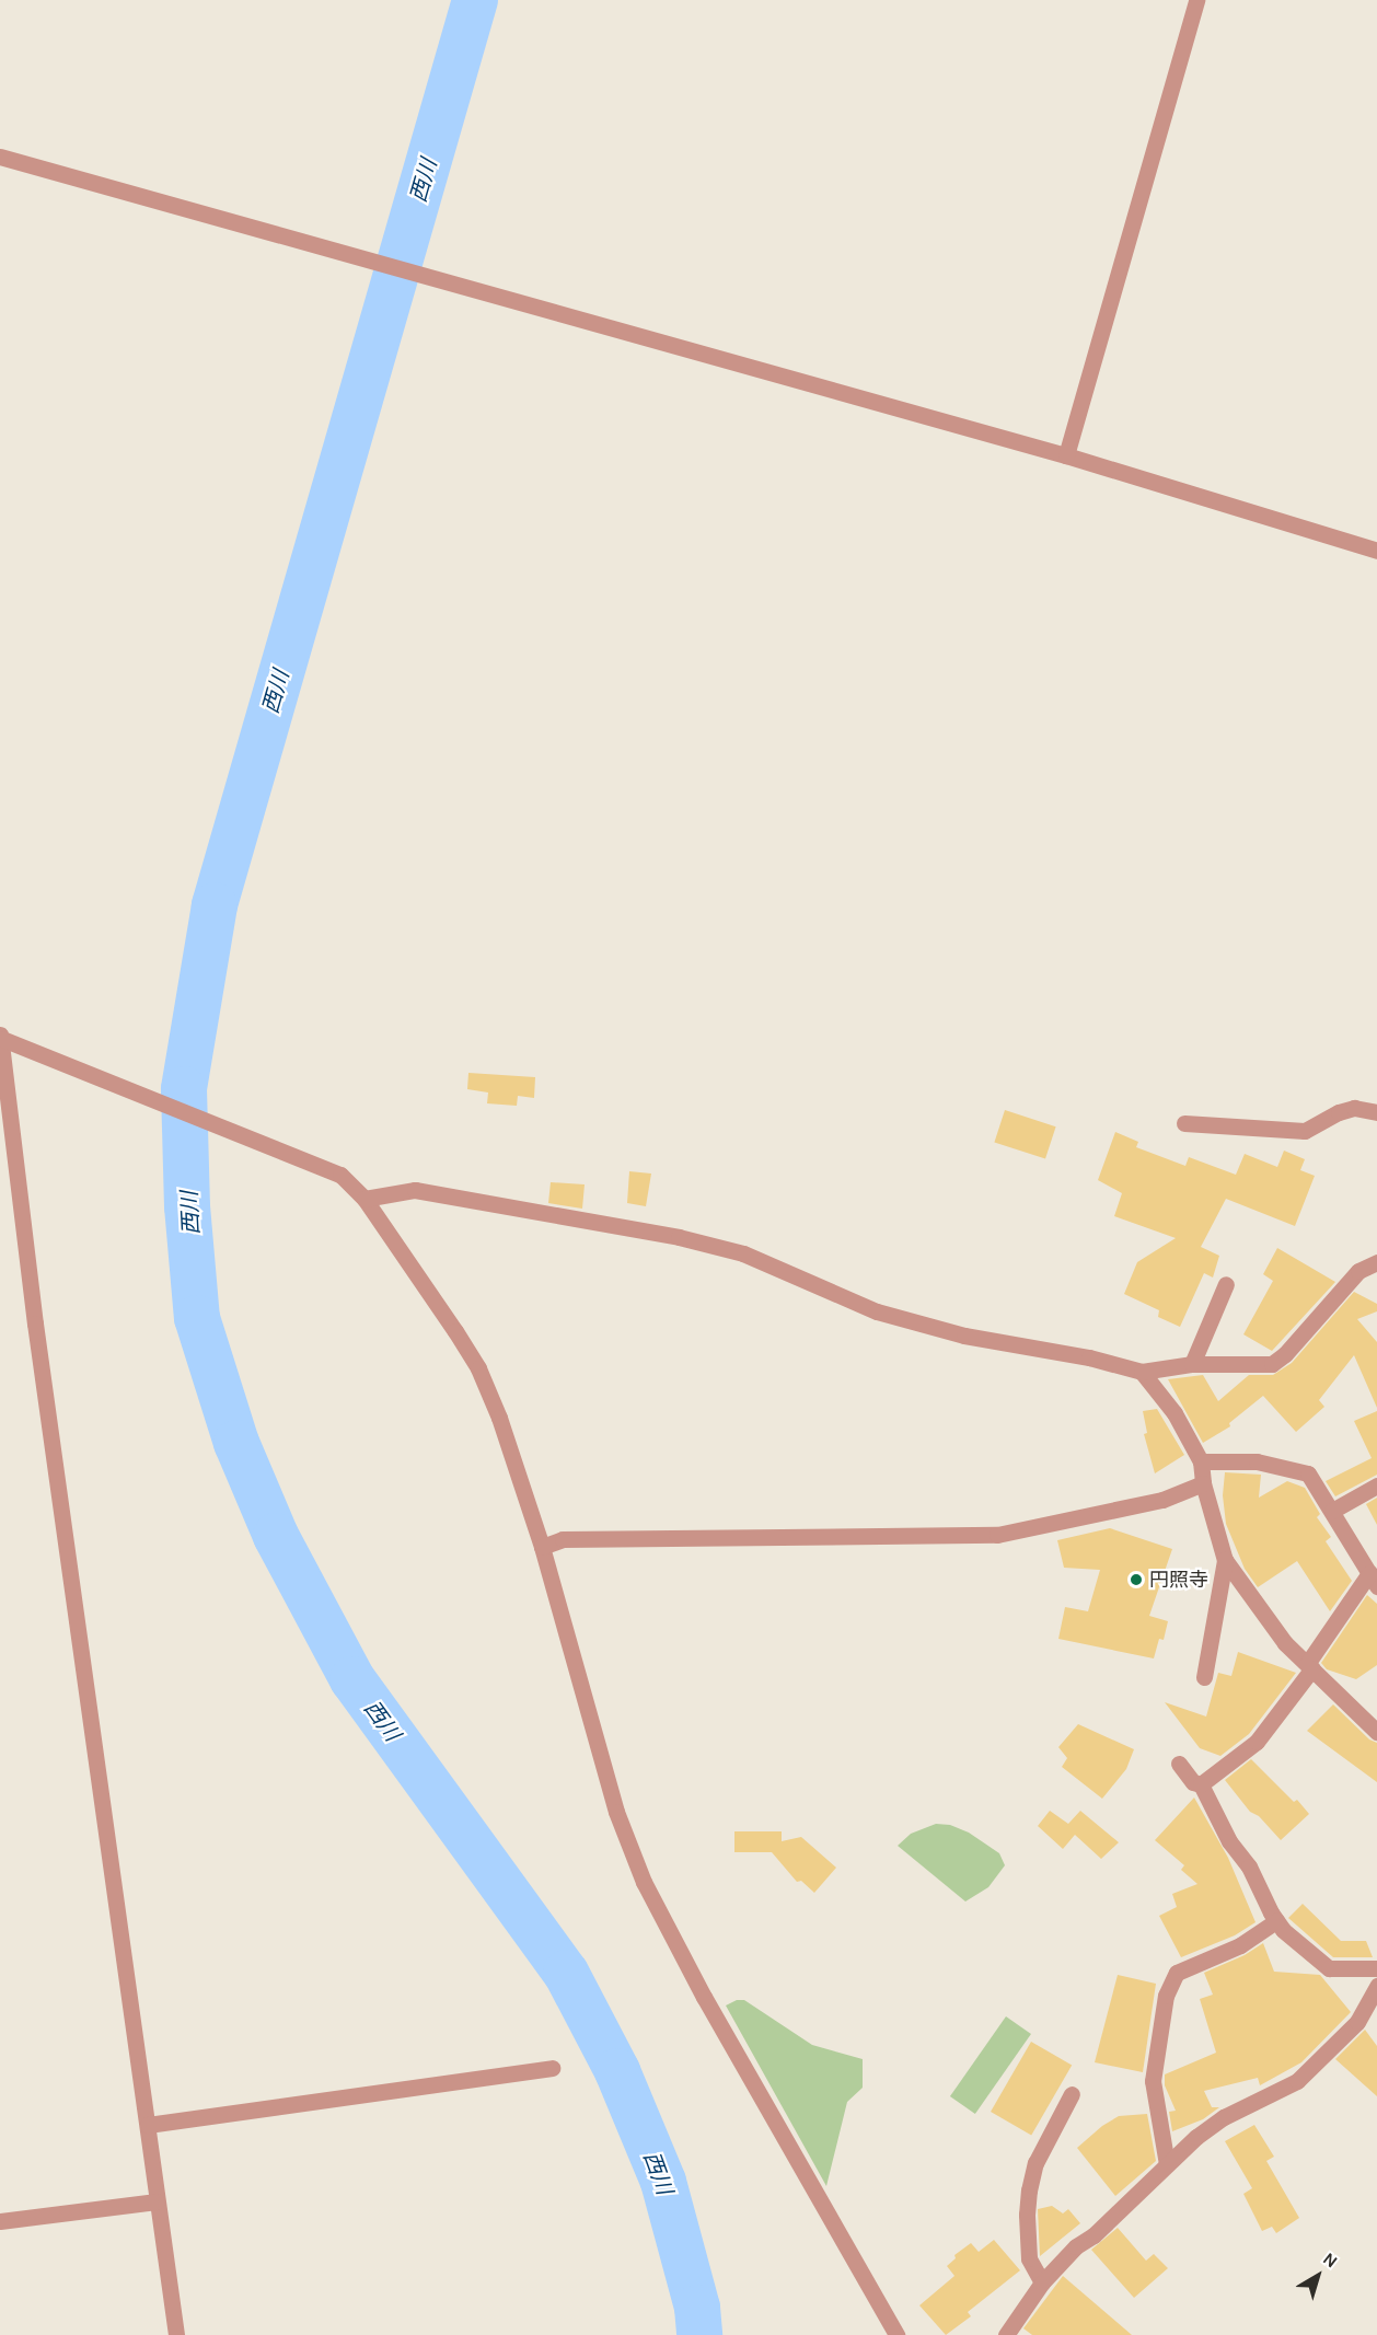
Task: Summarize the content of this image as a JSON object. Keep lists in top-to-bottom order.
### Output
{
  "water": ["西川"],
  "places": ["円照寺"],
  "north": "top right"
}
